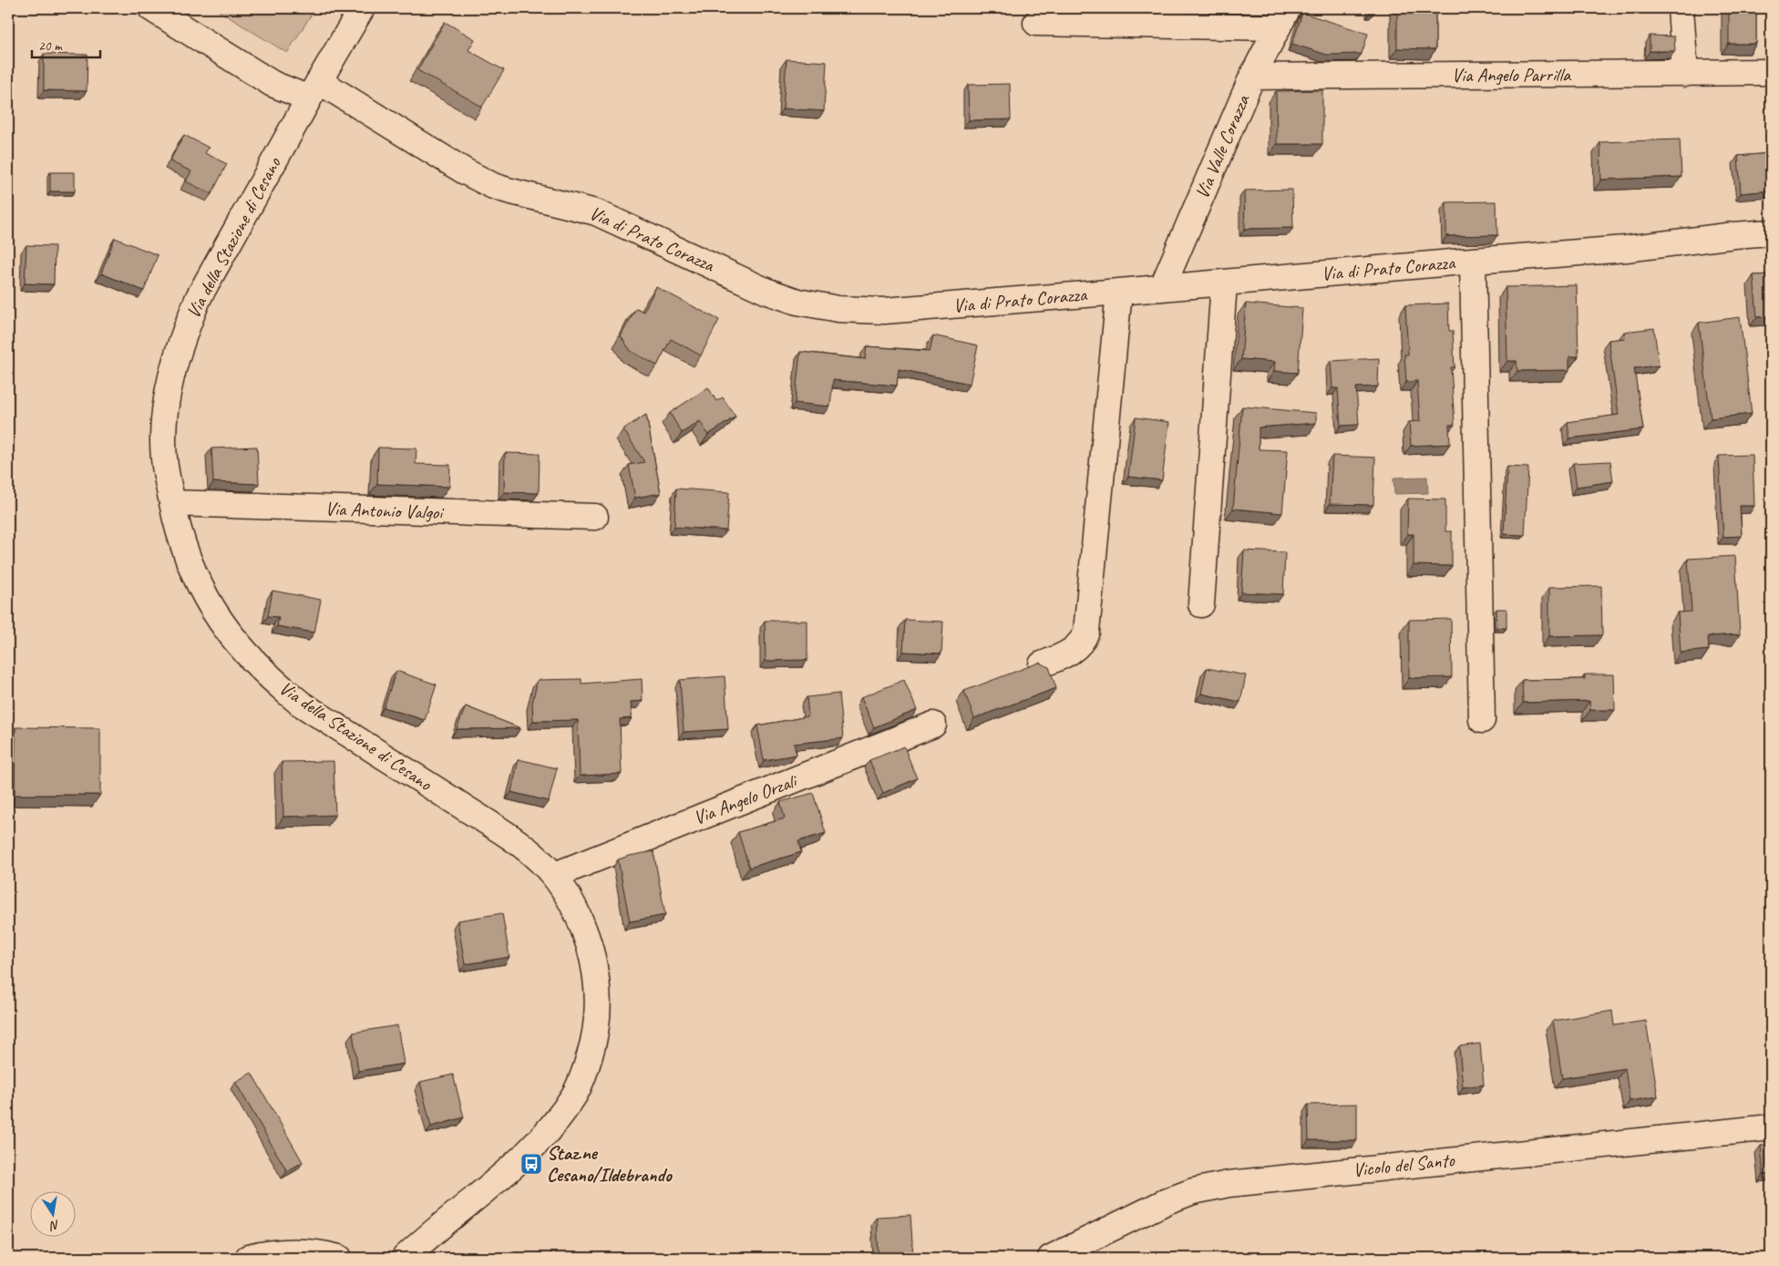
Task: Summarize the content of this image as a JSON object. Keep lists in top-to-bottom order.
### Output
{
  "streets": {
    "street": [
      "Via Angelo Parrilla",
      "Via Valle Corazza",
      "Via della Stazione di Cesano",
      "Via di Prato Corazza",
      "Via Antonio Valgoi",
      "Via Angelo Orzali",
      "Vicolo del Santo"
    ]
  },
  "crossings": [
    ["Via Angelo Parrilla", "Via Valle Corazza"],
    ["Via Valle Corazza", "Via di Prato Corazza"],
    ["Via della Stazione di Cesano", "Via di Prato Corazza"],
    ["Via della Stazione di Cesano", "Via Antonio Valgoi"],
    ["Via della Stazione di Cesano", "Via Angelo Orzali"]
  ],
  "places": {
    "bus stop": ["Staz.ne Cesano/Ildebrando"]
  },
  "scale_bar": "20 m",
  "north": "bottom"
}
